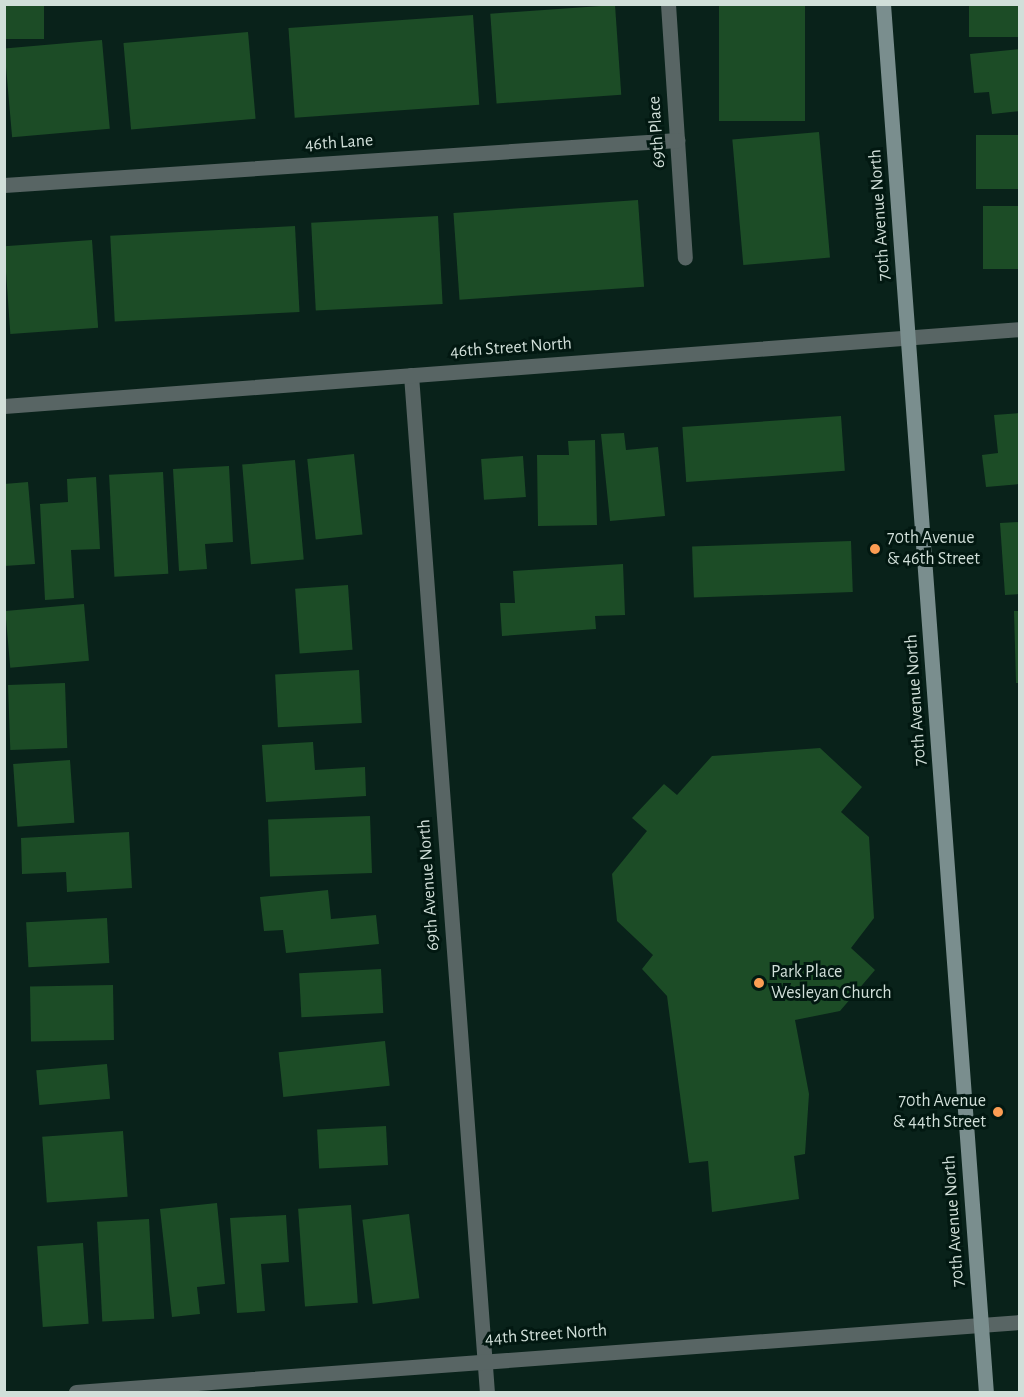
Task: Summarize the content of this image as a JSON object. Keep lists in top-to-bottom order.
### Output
{
  "streets": {
    "street": [
      "69th Place",
      "46th Lane",
      "70th Avenue North",
      "46th Street North",
      "69th Avenue North",
      "44th Street North"
    ]
  },
  "crossings": [
    ["69th Place", "46th Lane"],
    ["70th Avenue North", "46th Street North"],
    ["70th Avenue North", "44th Street North"],
    ["46th Street North", "69th Avenue North"],
    ["69th Avenue North", "44th Street North"]
  ],
  "places": ["70th Avenue & 46th Street", "Park Place Wesleyan Church", "70th Avenue & 44th Street"]
}
